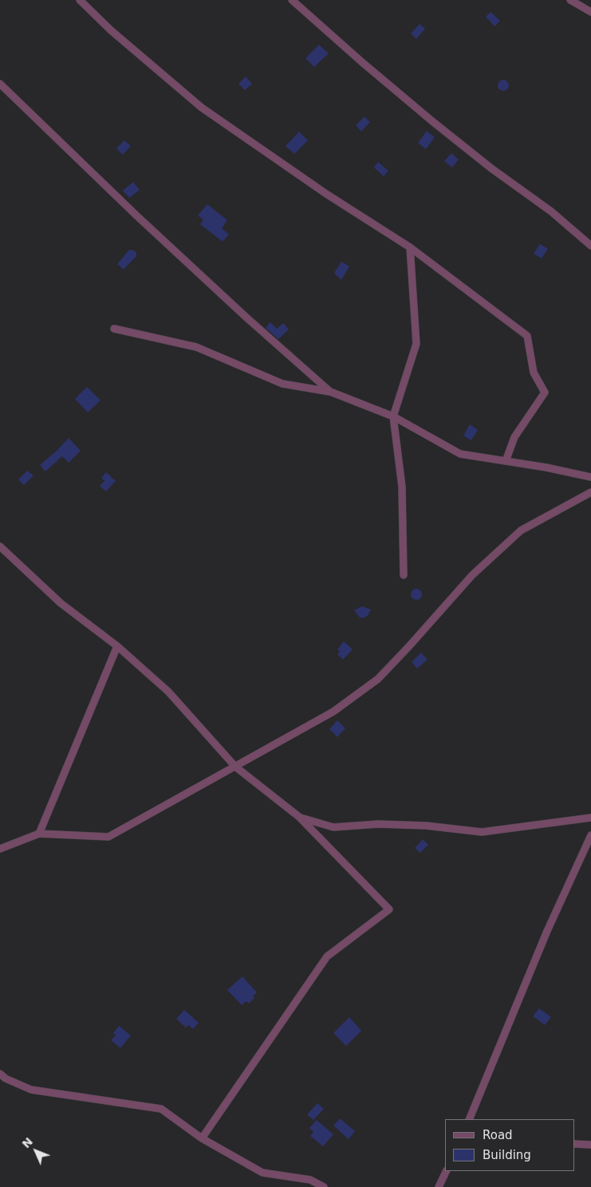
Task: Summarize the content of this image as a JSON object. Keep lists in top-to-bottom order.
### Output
{
  "legend": ["Road", "Building"],
  "north": "top left"
}
